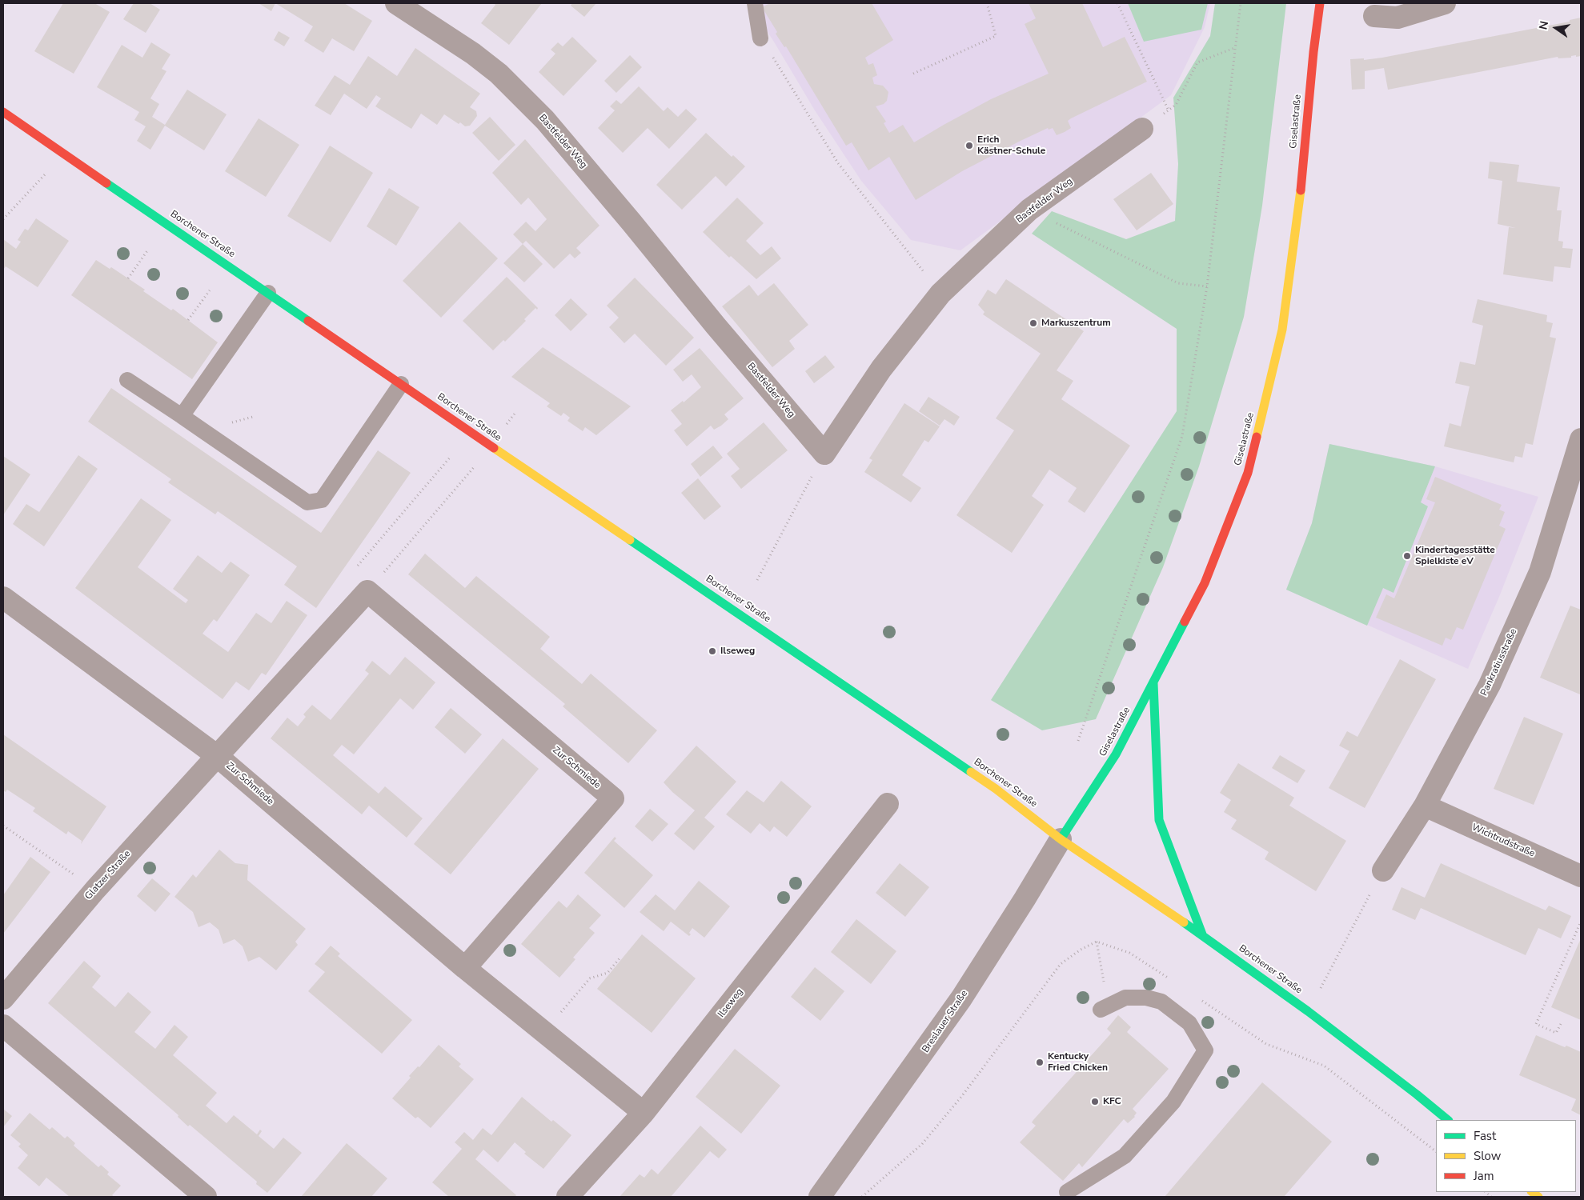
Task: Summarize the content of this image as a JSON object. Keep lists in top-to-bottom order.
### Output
{
  "streets": {
    "main road": ["Giselastraße", "Borchener Straße"],
    "street": [
      "Bastfelder Weg",
      "Pankratiusstraße",
      "Zur Schmiede",
      "Wichtrudstraße",
      "Glatzer Straße",
      "Ilseweg",
      "Breslauer Straße"
    ]
  },
  "crossings": [
    ["Giselastraße", "Borchener Straße"],
    ["Giselastraße", "Breslauer Straße"],
    ["Borchener Straße", "Breslauer Straße"],
    ["Pankratiusstraße", "Wichtrudstraße"],
    ["Zur Schmiede", "Glatzer Straße"],
    ["Zur Schmiede", "Ilseweg"]
  ],
  "places": [
    "Erich Kästner-Schule",
    "Markuszentrum",
    "Kindertagesstätte Spielkiste eV",
    "Ilseweg",
    "Kentucky Fried Chicken",
    "KFC"
  ],
  "legend": ["Fast", "Slow", "Jam"],
  "north": "left"
}
